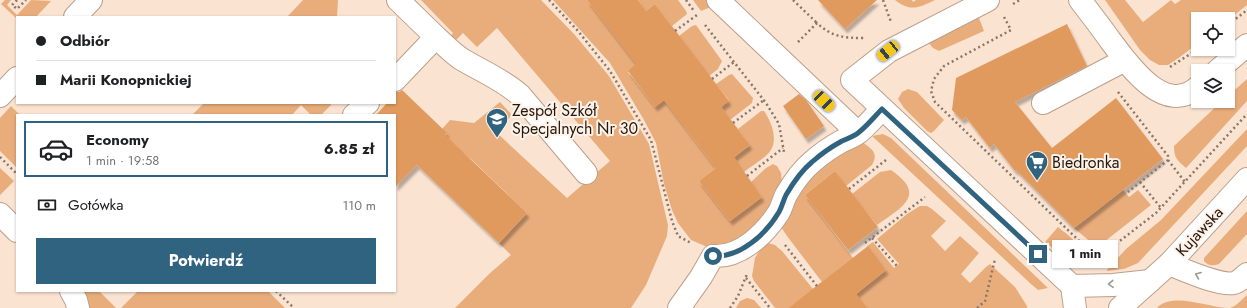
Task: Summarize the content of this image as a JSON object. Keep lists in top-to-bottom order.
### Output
{
  "streets": {
    "street": ["Kujawska"]
  },
  "places": {
    "school or university": ["Zespół Szkół Specjalnych Nr 30"],
    "supermarket": ["Biedronka"]
  },
  "page": {
    "banner": ["Odbiór", "Marii Konopnickiej"],
    "list": [
      {
        "name": "Economy",
        "note": "1 min · 19:58",
        "value": "6.85 zł"
      }
    ],
    "pay": ["Gotówka", "110 m"],
    "buttons": "Potwierdź",
    "bubble": "1 min"
  }
}
